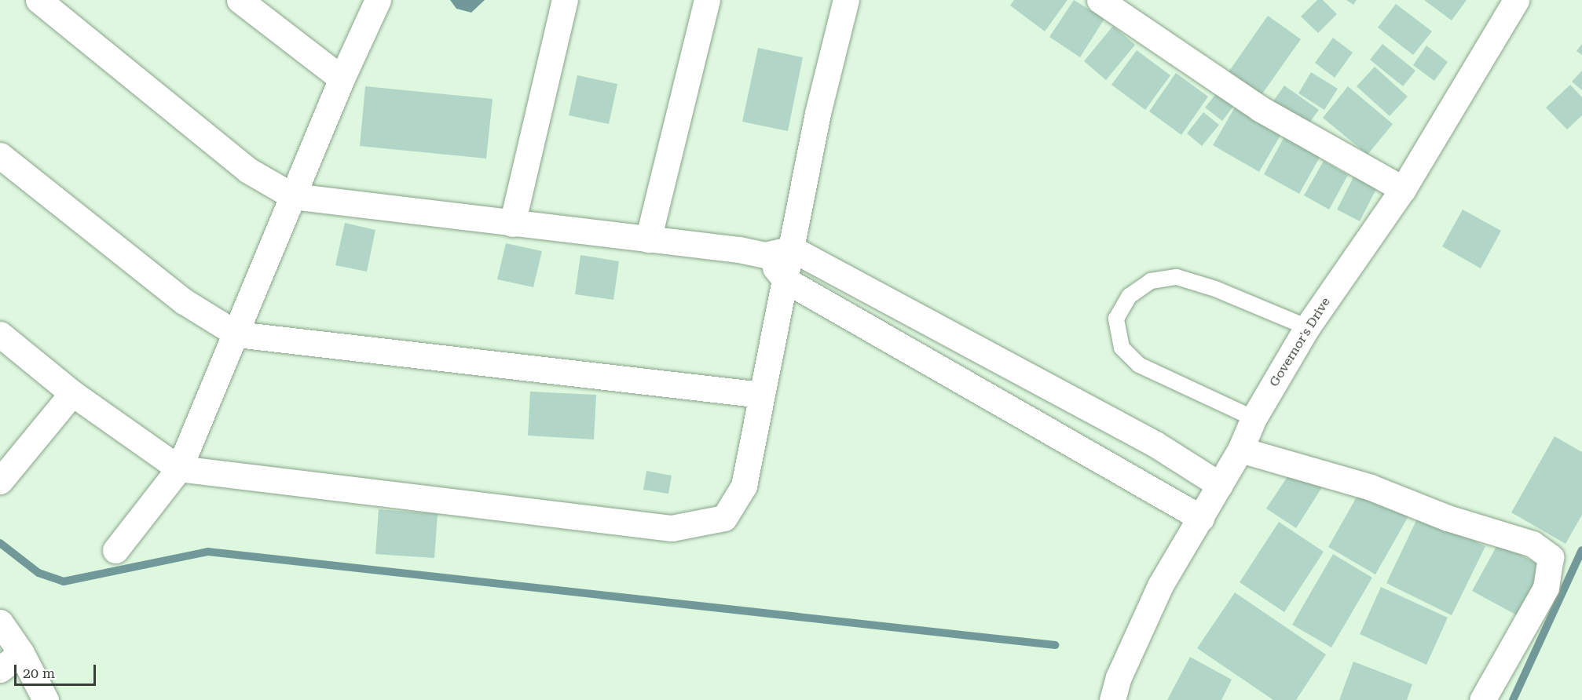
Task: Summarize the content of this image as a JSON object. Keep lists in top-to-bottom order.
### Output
{
  "streets": {
    "street": ["Governor's Drive"]
  },
  "scale_bar": "20 m"
}
